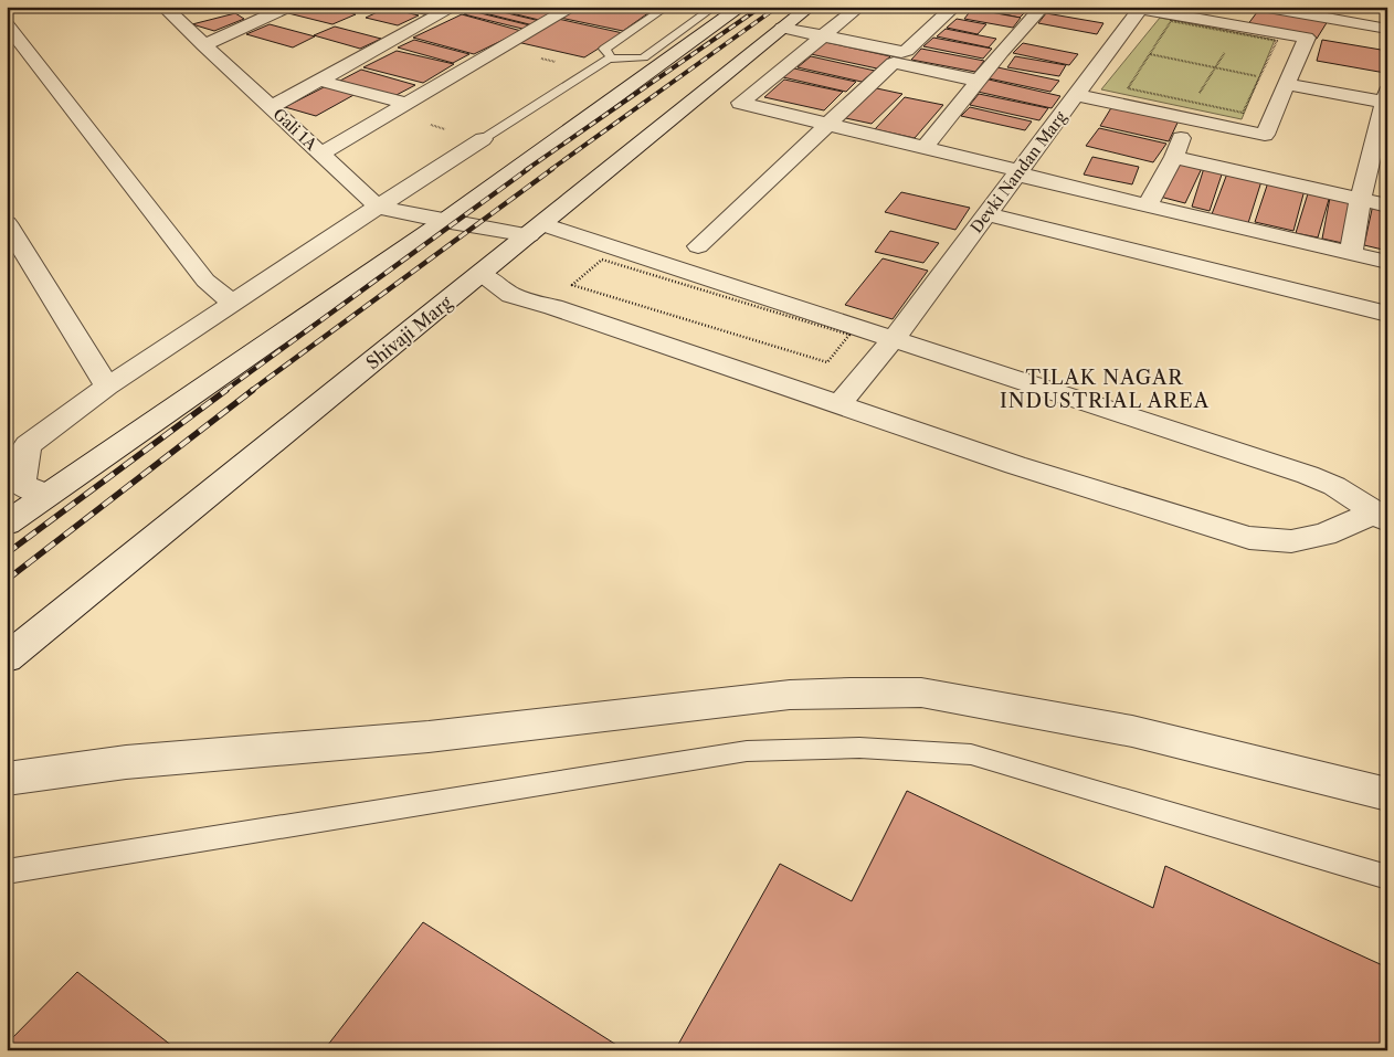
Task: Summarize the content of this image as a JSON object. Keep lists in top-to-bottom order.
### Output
{
  "streets": {
    "street": ["Gali 1A", "Devki Nandan Marg", "Shivaji Marg"]
  },
  "districts": ["TILAK NAGAR INDUSTRIAL AREA"]
}
